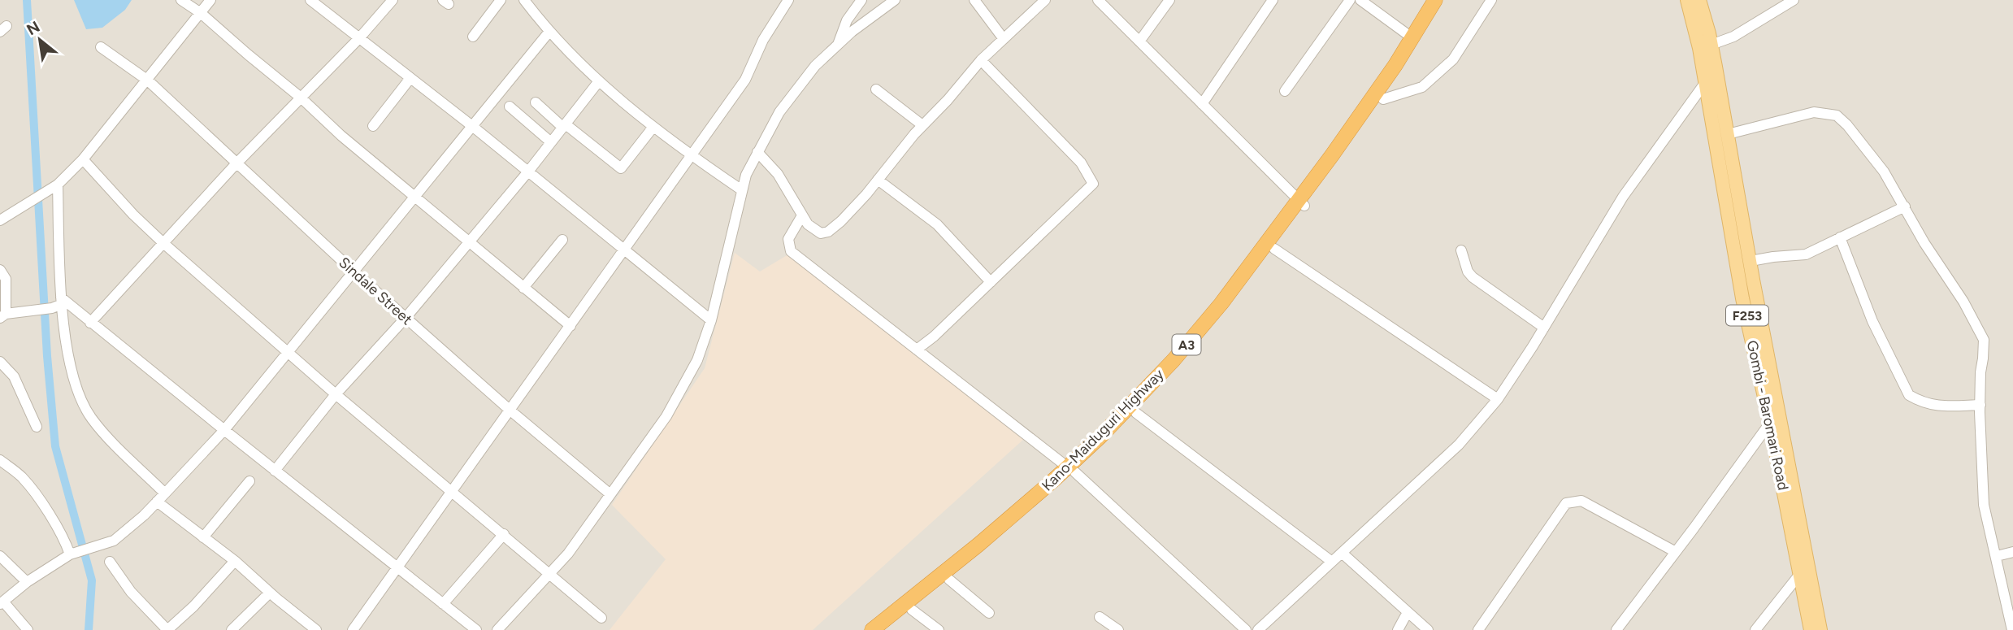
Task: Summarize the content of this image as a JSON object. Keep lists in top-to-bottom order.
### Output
{
  "streets": {
    "highway": ["A3", "Kano-Maiduguri Highway"],
    "main road": ["F253", "Gombi - Baromari Road"],
    "street": ["Sindale Street"]
  },
  "north": "top left"
}
